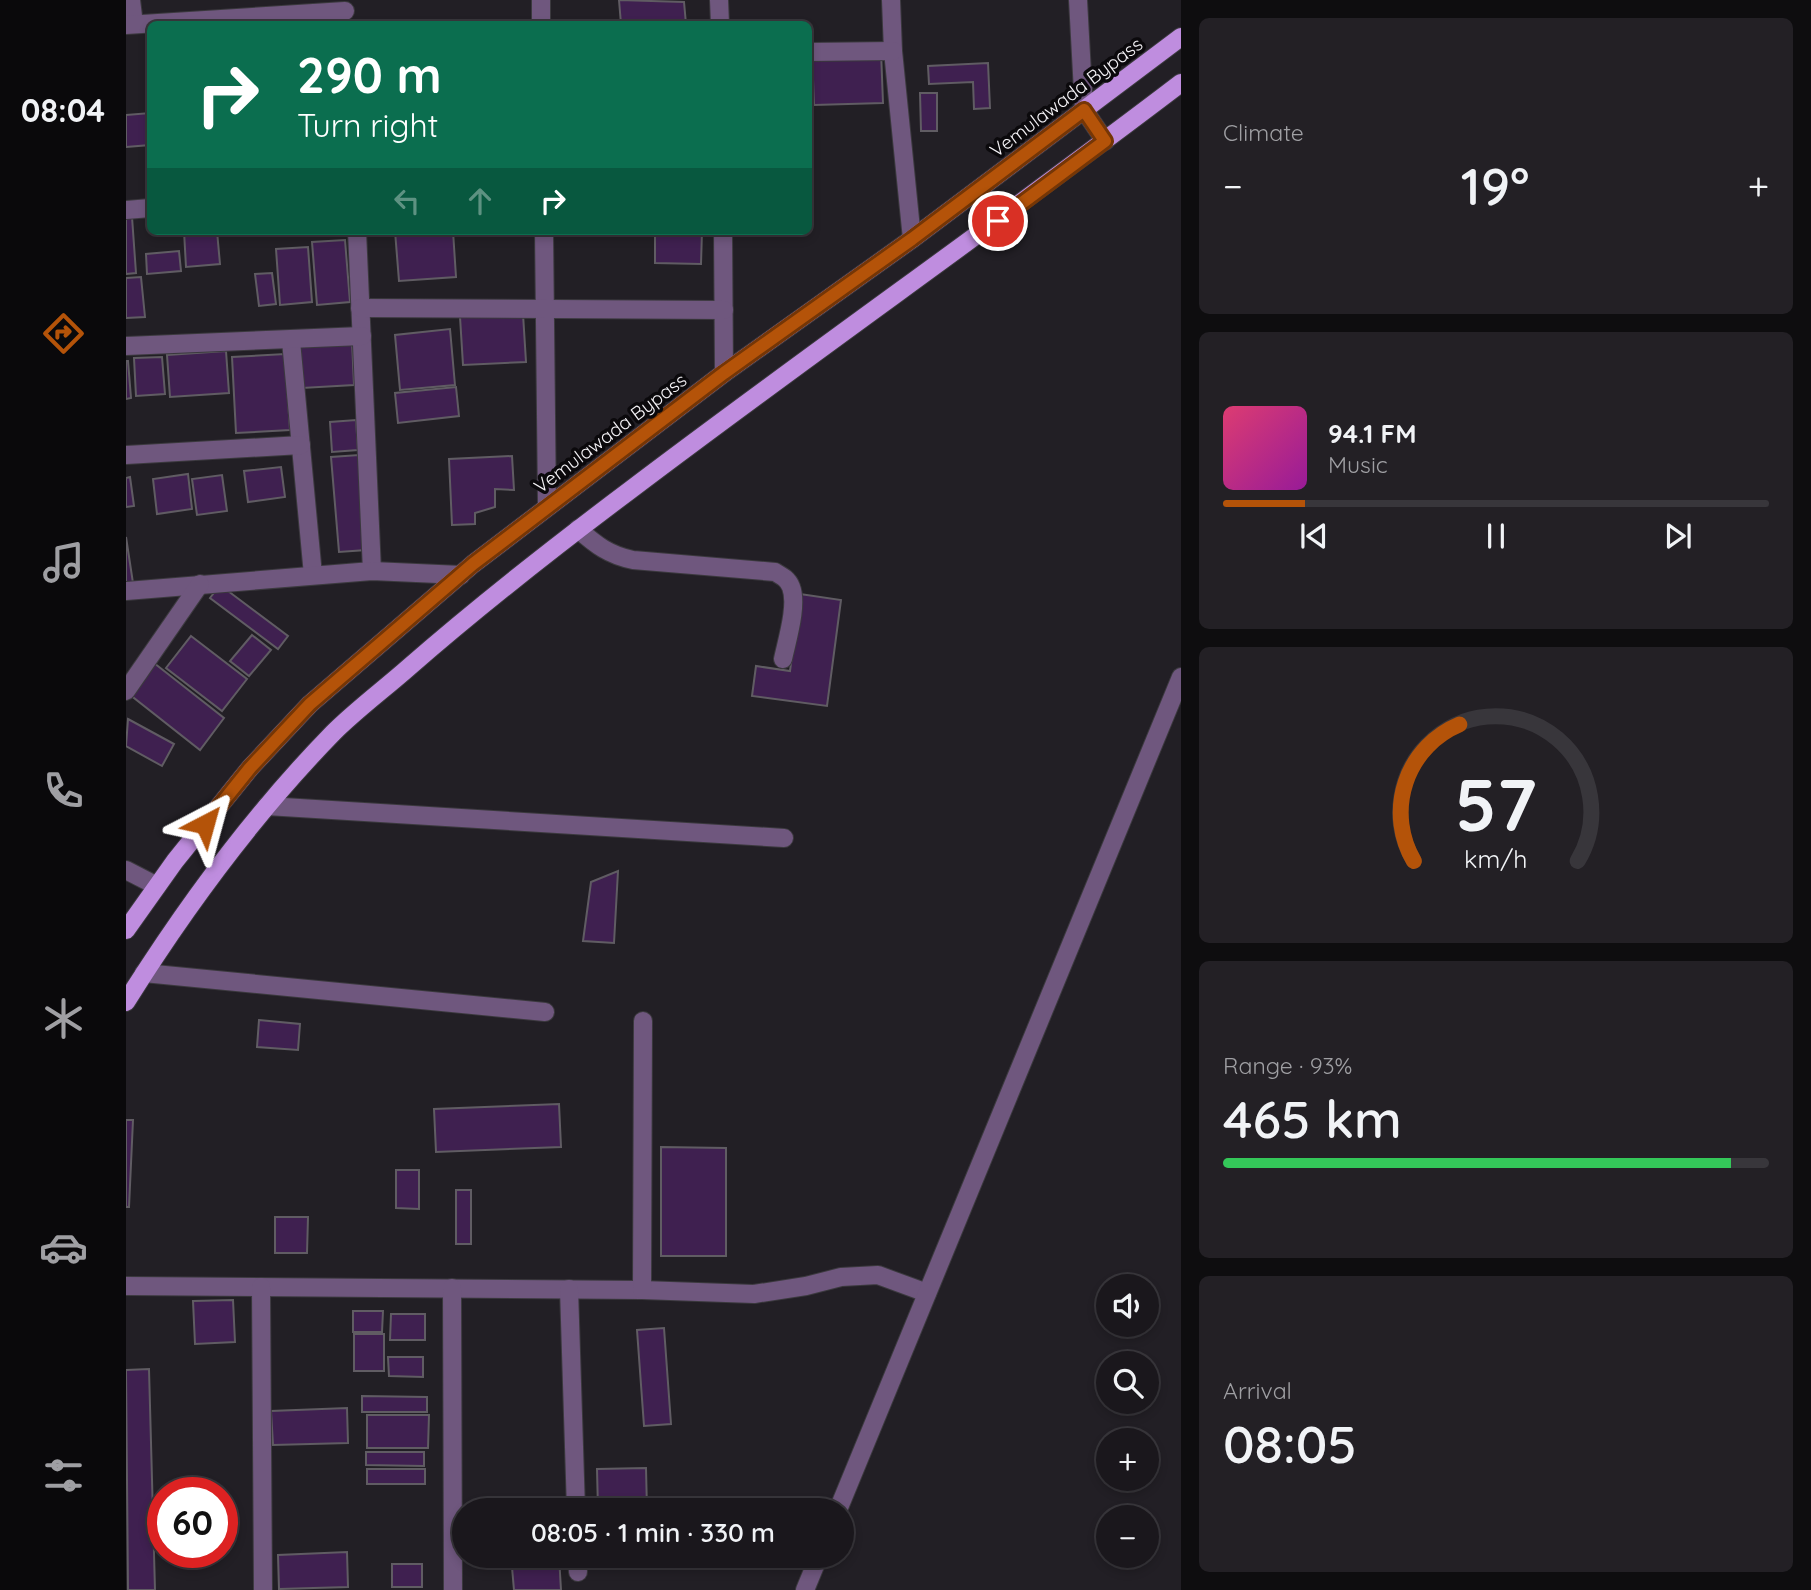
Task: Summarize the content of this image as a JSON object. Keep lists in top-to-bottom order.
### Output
{
  "streets": {
    "main road": ["Vemulawada Bypass"]
  },
  "page": {
    "tabs": "08:04",
    "tile": [
      "Climate",
      ["Range · 93%", "465 km"],
      ["Arrival", "08:05"]
    ],
    "turn": ["290 m", "Turn right"],
    "heat": ["−", "19°", "+"],
    "song": ["94.1 FM", "Music"],
    "map_buttons": ["+", "−"],
    "limit": "60",
    "trip": "08:05 · 1 min · 330 m",
    "gauge": ["57", "km/h"]
  }
}
